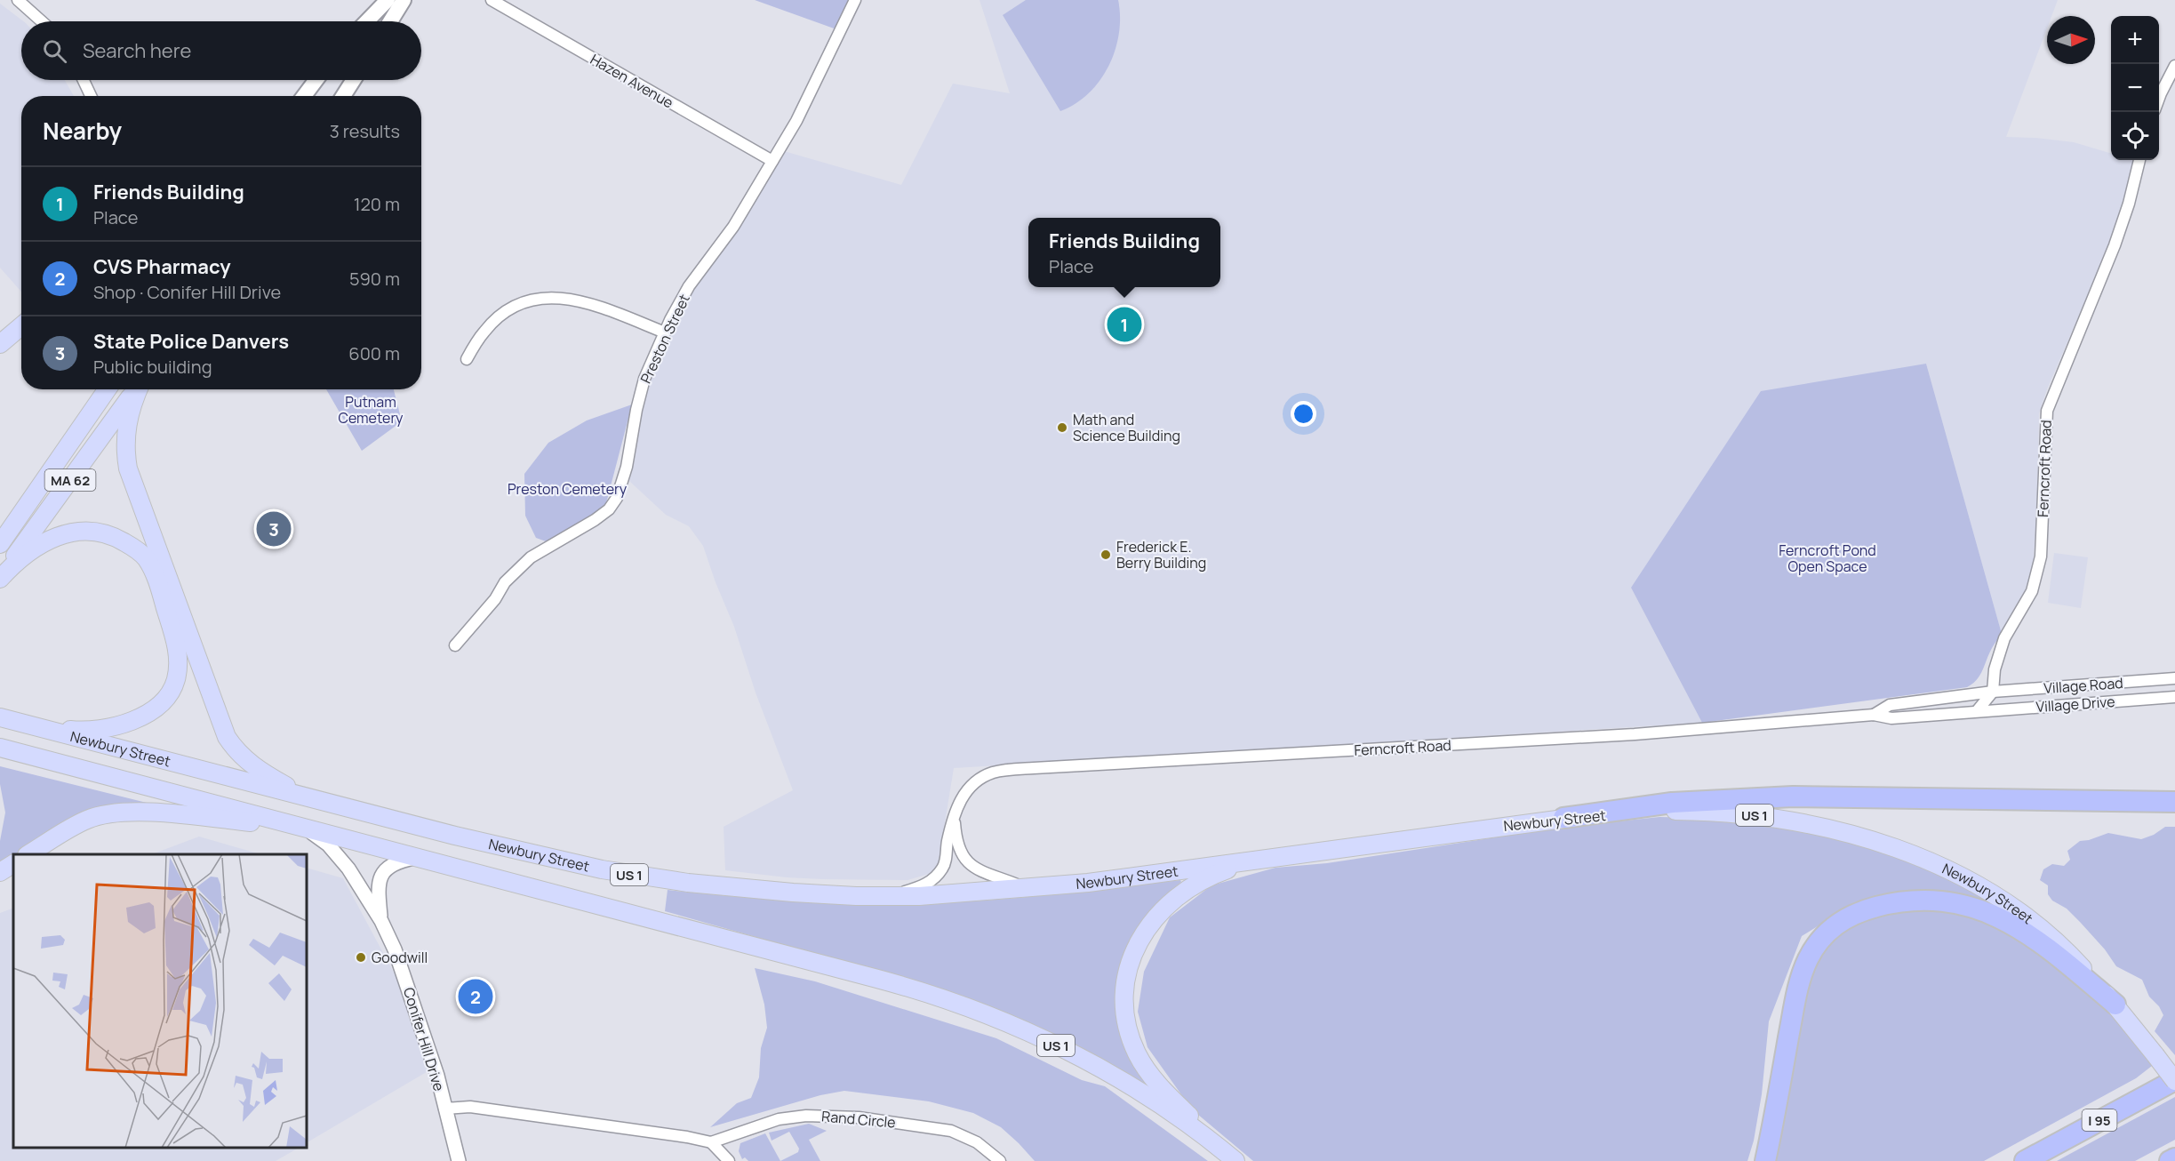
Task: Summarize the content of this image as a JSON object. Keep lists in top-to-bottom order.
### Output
{
  "streets": {
    "highway": ["I 95"],
    "main road": ["MA 62", "Newbury Street", "US 1"],
    "street": [
      "Hazen Avenue",
      "Preston Street",
      "Ferncroft Road",
      "Village Road",
      "Village Drive",
      "Conifer Hill Drive",
      "Rand Circle"
    ]
  },
  "crossings": [
    ["Hazen Avenue", "Preston Street"],
    ["Ferncroft Road", "Village Road"],
    ["Ferncroft Road", "Village Drive"],
    ["Ferncroft Road", "Newbury Street"],
    ["Newbury Street", "Conifer Hill Drive"],
    ["Newbury Street", "I 95"]
  ],
  "parks": ["Putnam Cemetery", "Preston Cemetery", "Ferncroft Pond Open Space"],
  "places": ["Math and Science Building", "Frederick E. Berry Building", "Goodwill"],
  "north": "right",
  "page": {
    "map_buttons": ["+", "−"],
    "search": "Search here",
    "heading": ["Nearby", "3 results"],
    "list": [
      {
        "mark": "1",
        "name": "Friends Building",
        "note": "Place",
        "value": "120 m"
      },
      {
        "mark": "2",
        "name": "CVS Pharmacy",
        "note": "Shop · Conifer Hill Drive",
        "value": "590 m"
      },
      {
        "mark": "3",
        "name": "State Police Danvers",
        "note": "Public building",
        "value": "600 m"
      }
    ],
    "popup": ["Friends Building", "Place"],
    "pins": ["1", "3", "2"]
  }
}
